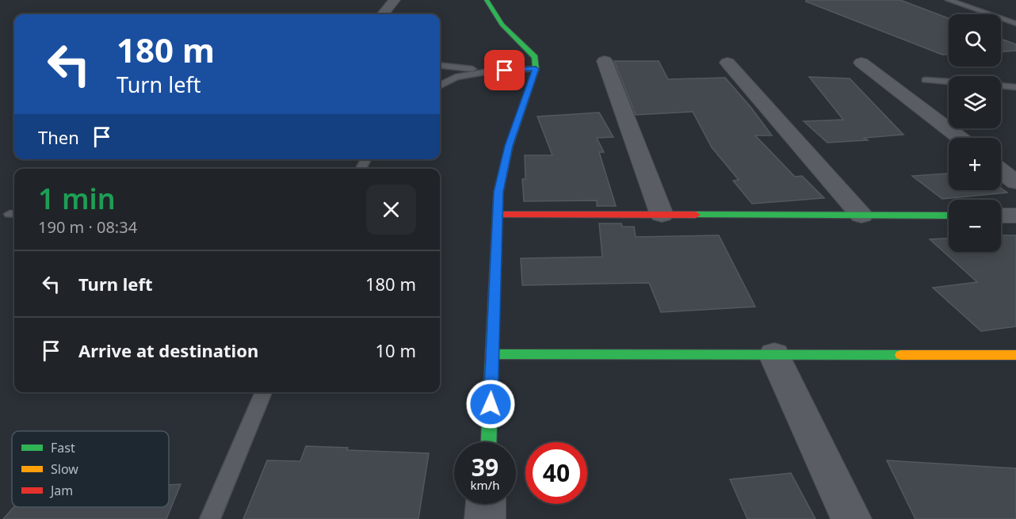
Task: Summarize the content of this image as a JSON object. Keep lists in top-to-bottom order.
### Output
{
  "legend": ["Fast", "Slow", "Jam"],
  "page": {
    "map_buttons": ["+", "−"],
    "turn": ["180 m", "Turn left"],
    "then": "Then",
    "heading": ["1 min", "190 m · 08:34"],
    "list": [
      {
        "name": "Turn left",
        "value": "180 m"
      },
      {
        "name": "Arrive at destination",
        "value": "10 m"
      }
    ],
    "speed": "39 km/h",
    "limit": "40"
  }
}
